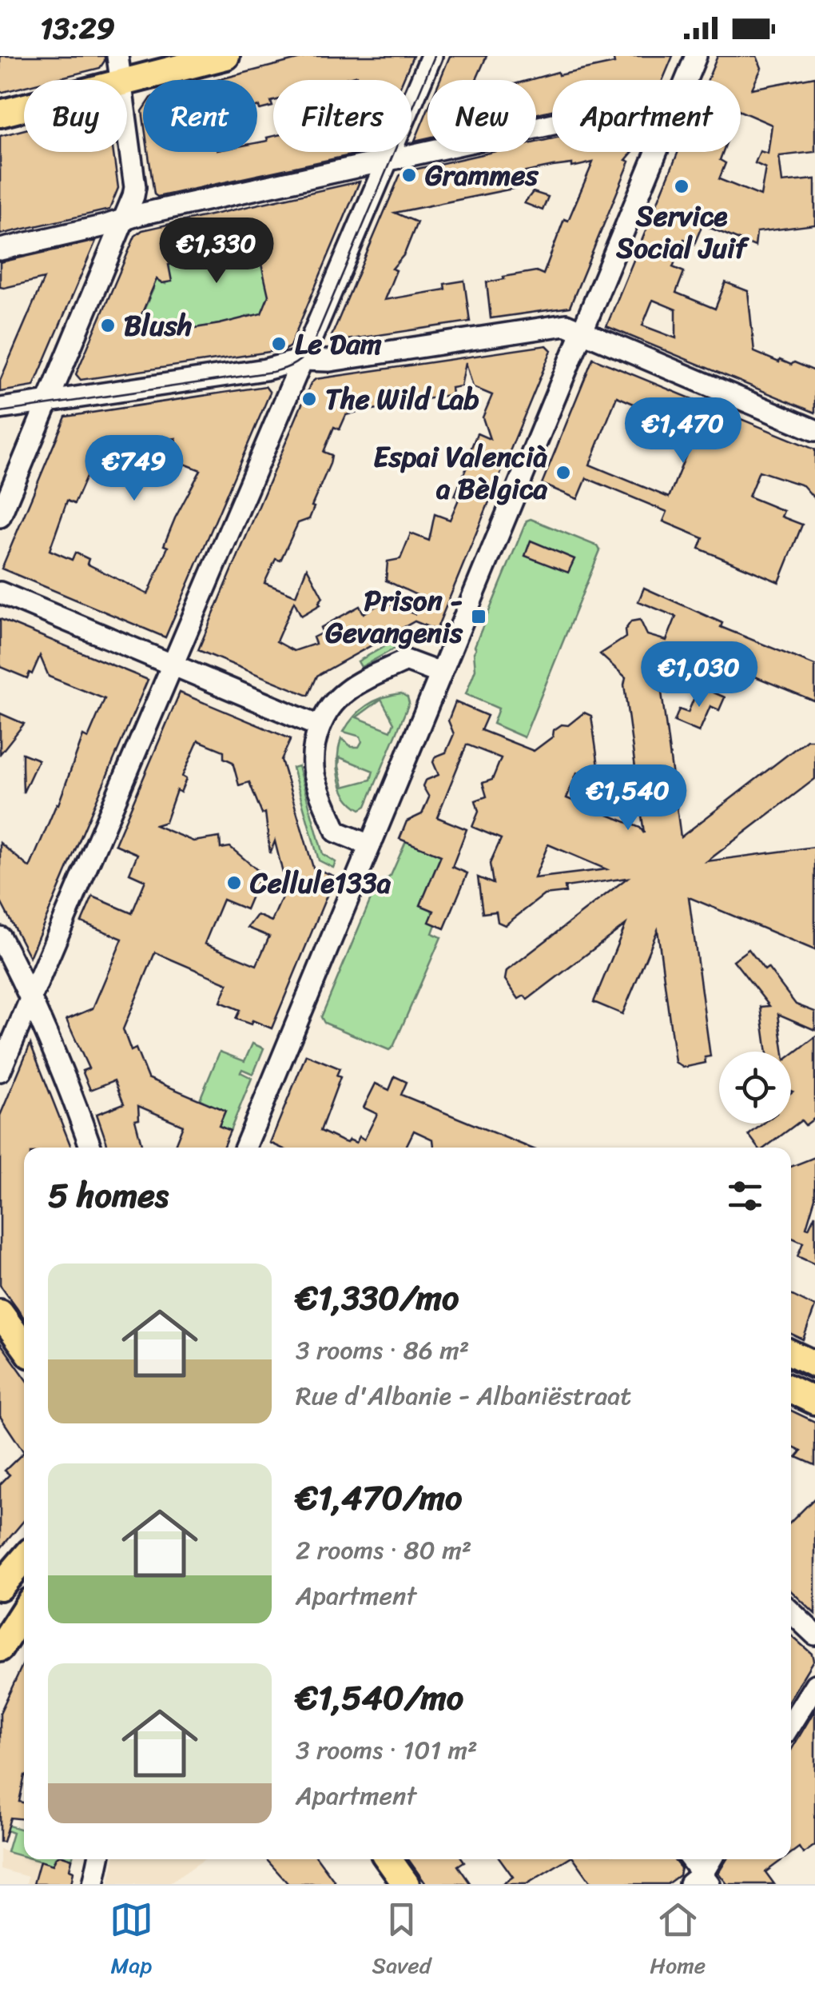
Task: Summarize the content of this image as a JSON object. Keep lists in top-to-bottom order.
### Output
{
  "places": {
    "other": [
      "Grammes",
      "Service Social Juif",
      "Blush",
      "Le Dam",
      "The Wild Lab",
      "Espai Valencià a Bèlgica",
      "Cellule133a"
    ],
    "transit": ["Prison - Gevangenis"]
  },
  "page": {
    "status": "13:29",
    "chip": [
      "Buy",
      "Rent",
      "Filters",
      "New",
      "Apartment"
    ],
    "price": [
      "€1,330",
      "€1,470",
      "€749",
      "€1,030",
      "€1,540"
    ],
    "heading": "5 homes",
    "list": [
      {
        "name": "€1,330/mo",
        "note": "3 rooms · 86 m² · Rue d'Albanie - Albaniëstraat"
      },
      {
        "name": "€1,470/mo",
        "note": "2 rooms · 80 m² · Apartment"
      },
      {
        "name": "€1,540/mo",
        "note": "3 rooms · 101 m² · Apartment"
      }
    ],
    "tabs": ["Map", "Saved", "Home"]
  }
}
